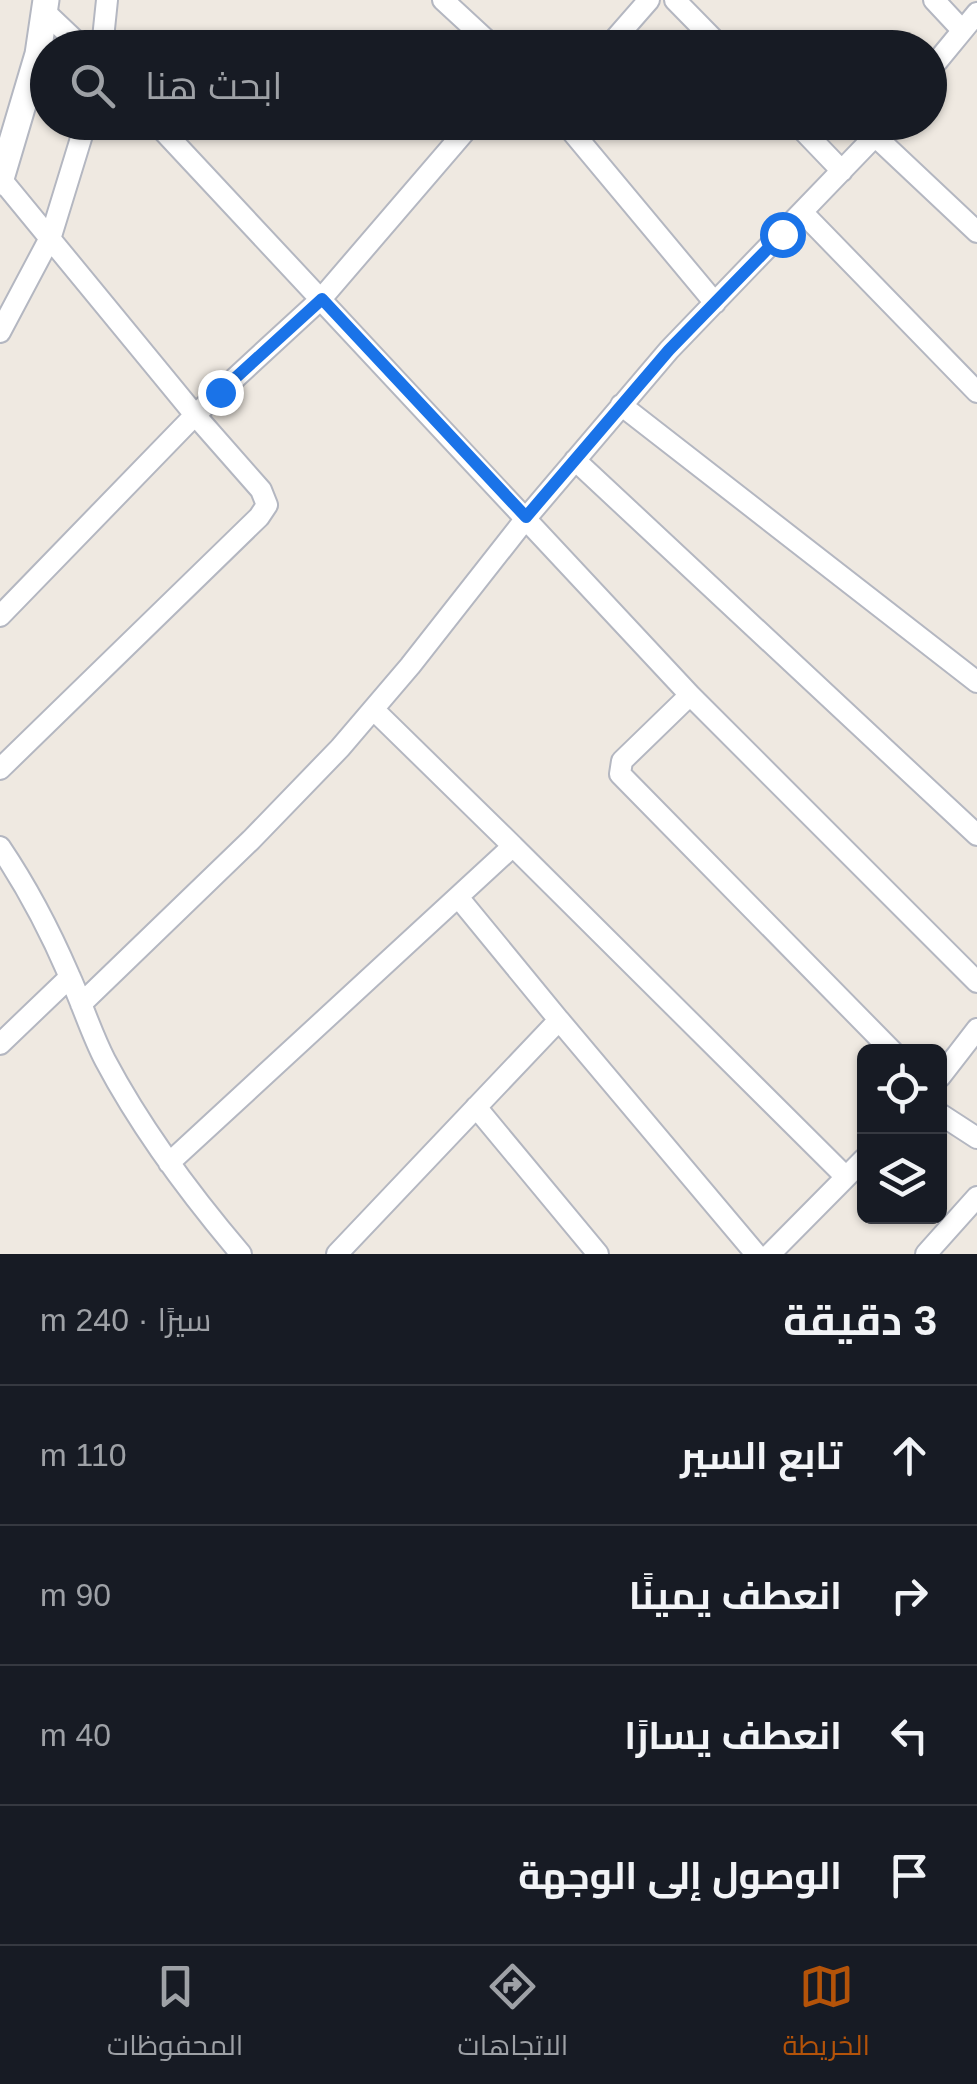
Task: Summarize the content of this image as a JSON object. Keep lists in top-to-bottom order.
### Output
{
  "page": {
    "search": "ابحث هنا",
    "heading": ["3 دقيقة", "سيرًا · 240 m"],
    "list": [
      ["تابع السير", "110 m"],
      ["انعطف يمينًا", "90 m"],
      ["انعطف يسارًا", "40 m"],
      "الوصول إلى الوجهة"
    ],
    "nav": ["الخريطة", "الاتجاهات", "المحفوظات"]
  }
}
